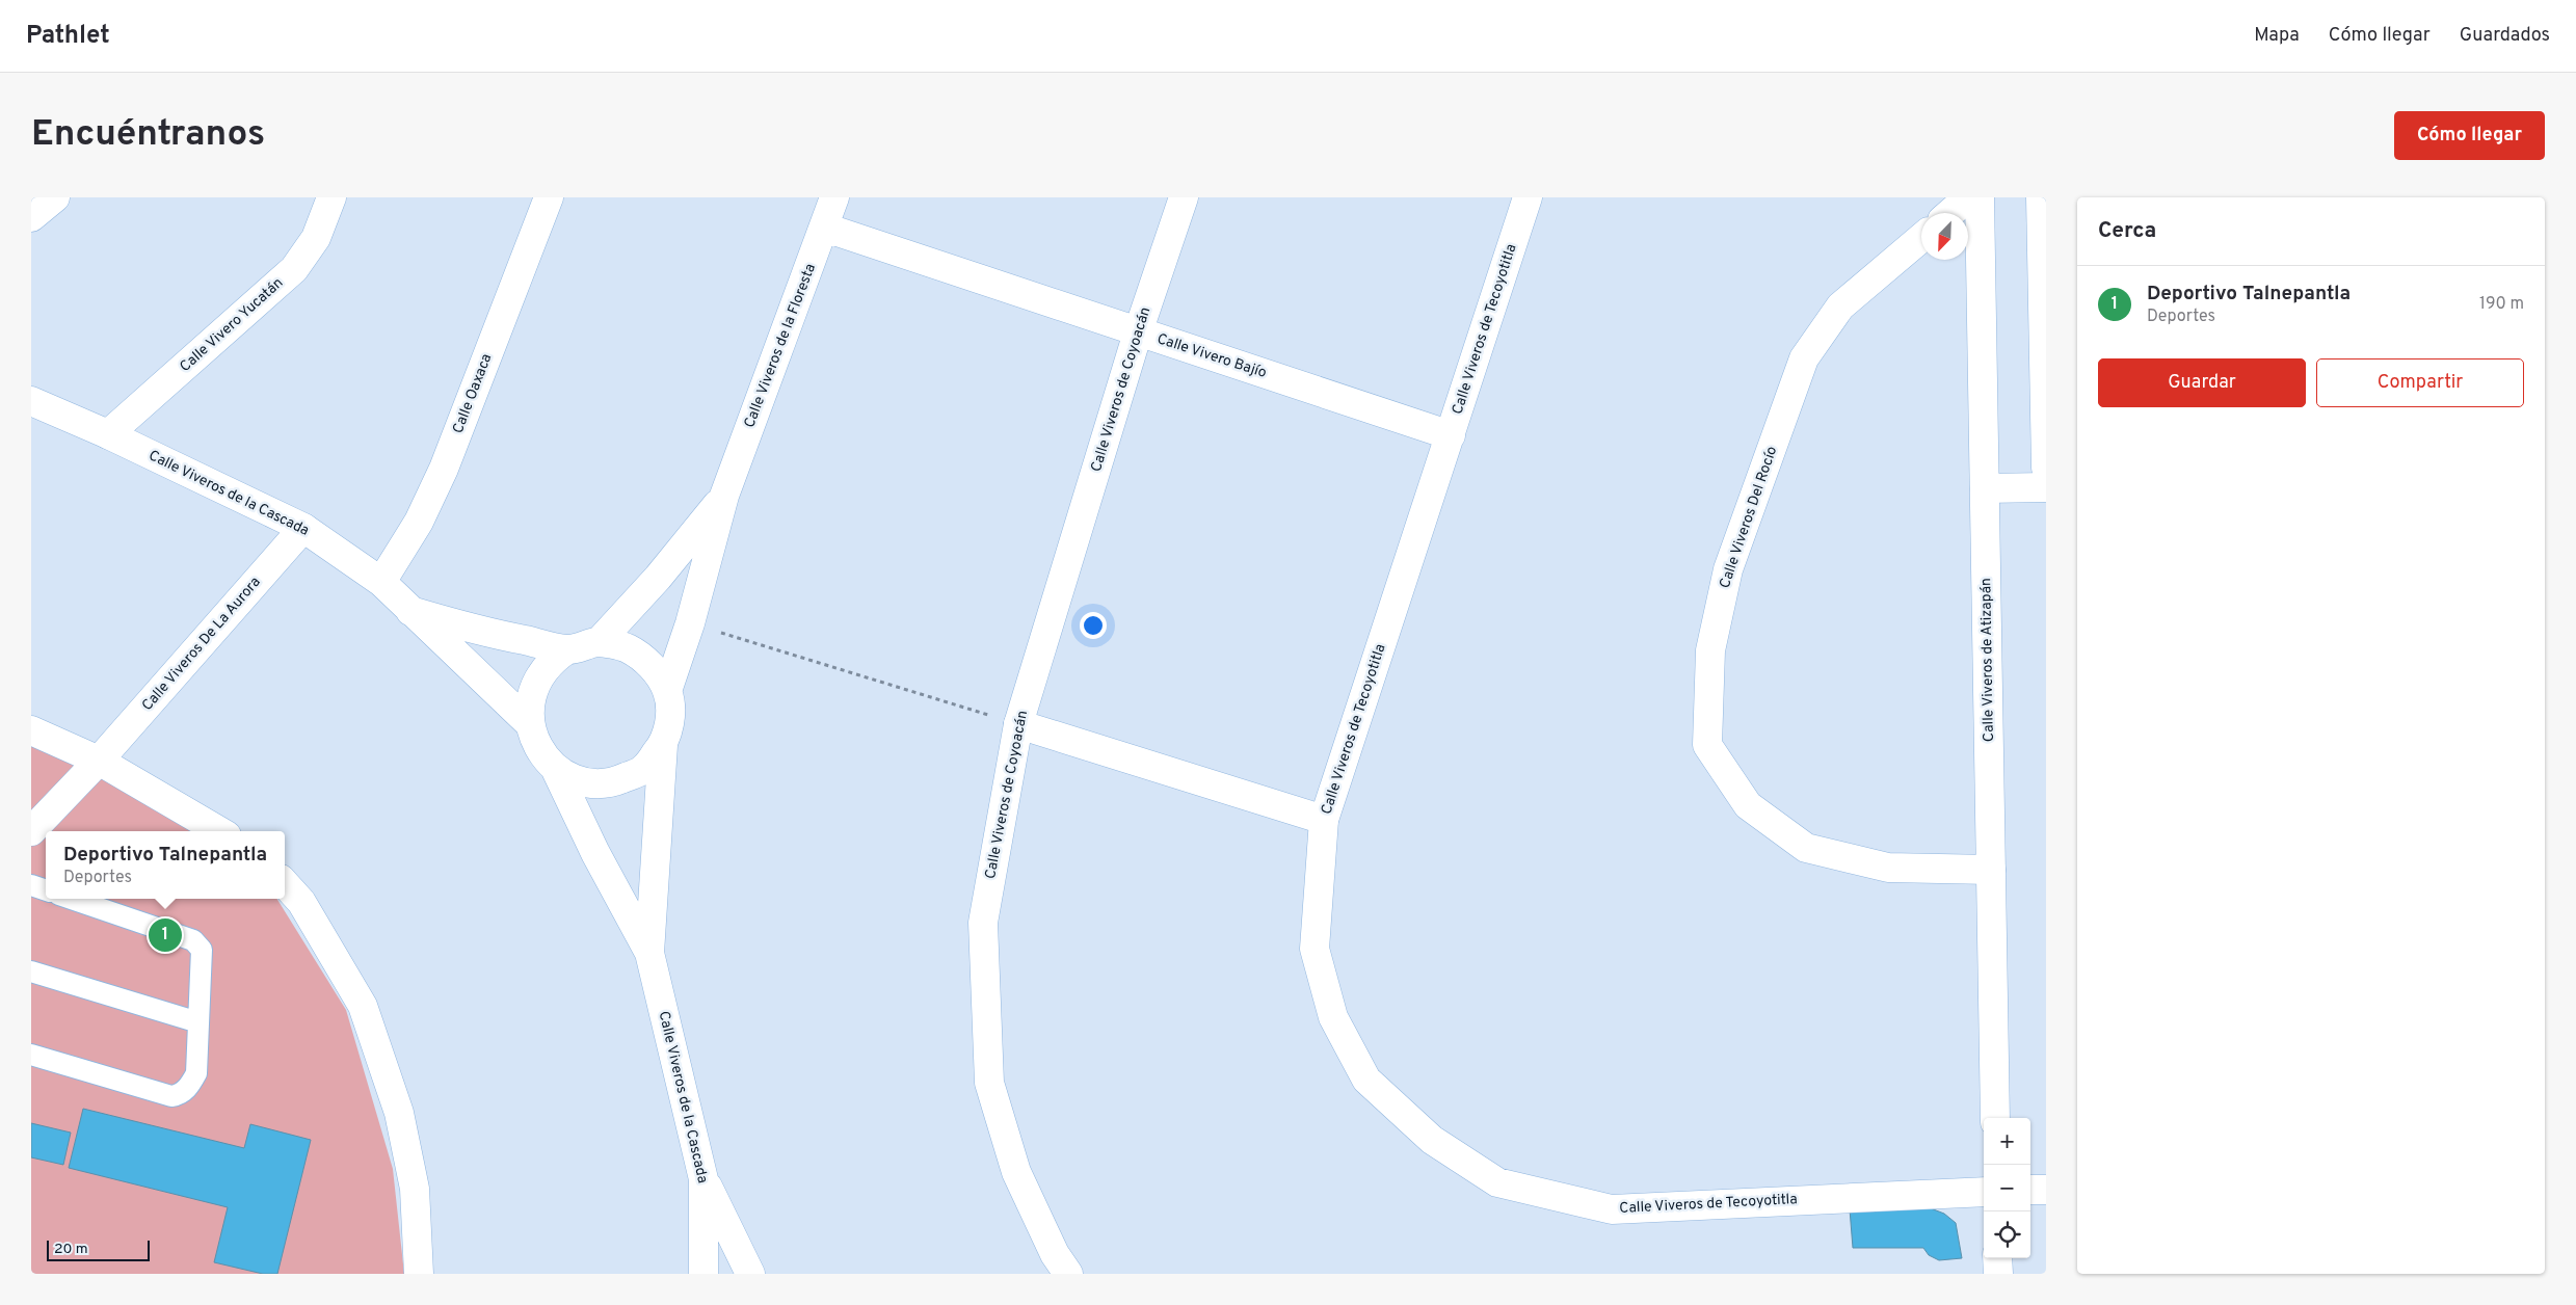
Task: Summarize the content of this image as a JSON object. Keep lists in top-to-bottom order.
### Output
{
  "streets": {
    "street": [
      "Calle Vivero Yucatán",
      "Calle Viveros de Tecoyotitla",
      "Calle Viveros de la Floresta",
      "Calle Vivero Bajío",
      "Calle Viveros de Coyoacán",
      "Calle Oaxaca",
      "Calle Viveros de la Cascada",
      "Calle Viveros Del Rocío",
      "Calle Viveros De La Aurora",
      "Calle Viveros de Atizapán"
    ]
  },
  "crossings": [
    ["Calle Vivero Yucatán", "Calle Viveros de la Cascada"],
    ["Calle Viveros de Tecoyotitla", "Calle Vivero Bajío"],
    ["Calle Viveros de la Floresta", "Calle Vivero Bajío"],
    ["Calle Viveros de la Floresta", "Calle Viveros de la Cascada"],
    ["Calle Vivero Bajío", "Calle Viveros de Coyoacán"],
    ["Calle Oaxaca", "Calle Viveros de la Cascada"],
    ["Calle Viveros de la Cascada", "Calle Viveros De La Aurora"],
    ["Calle Viveros Del Rocío", "Calle Viveros de Atizapán"]
  ],
  "scale_bar": "20 m",
  "north": "bottom left",
  "page": {
    "header": "Pathlet",
    "nav": ["Mapa", "Cómo llegar", "Guardados"],
    "buttons": [
      "Cómo llegar",
      ["Guardar", "Compartir"]
    ],
    "title": "Encuéntranos",
    "heading": "Cerca",
    "list": [
      {
        "mark": "1",
        "name": "Deportivo Talnepantla",
        "note": "Deportes",
        "value": "190 m"
      }
    ],
    "popup": ["Deportivo Talnepantla", "Deportes"],
    "pins": "1",
    "map_buttons": ["+", "−"],
    "scale": "20 m"
  }
}
